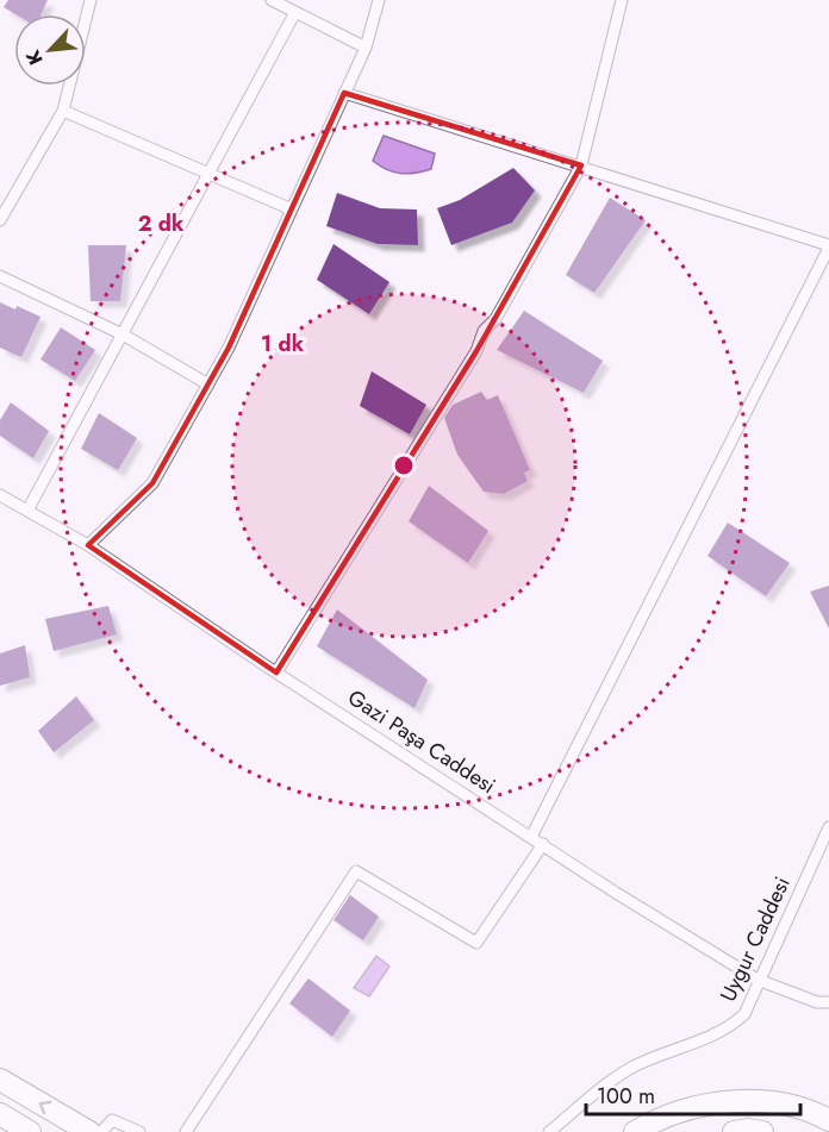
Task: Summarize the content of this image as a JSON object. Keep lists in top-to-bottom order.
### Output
{
  "streets": {
    "street": ["Gazi Paşa Caddesi", "Uygur Caddesi"]
  },
  "crossings": [
    ["Gazi Paşa Caddesi", "Uygur Caddesi"]
  ],
  "scale_bar": "100 m",
  "north": "bottom left",
  "rings": ["2 dk", "1 dk"]
}
